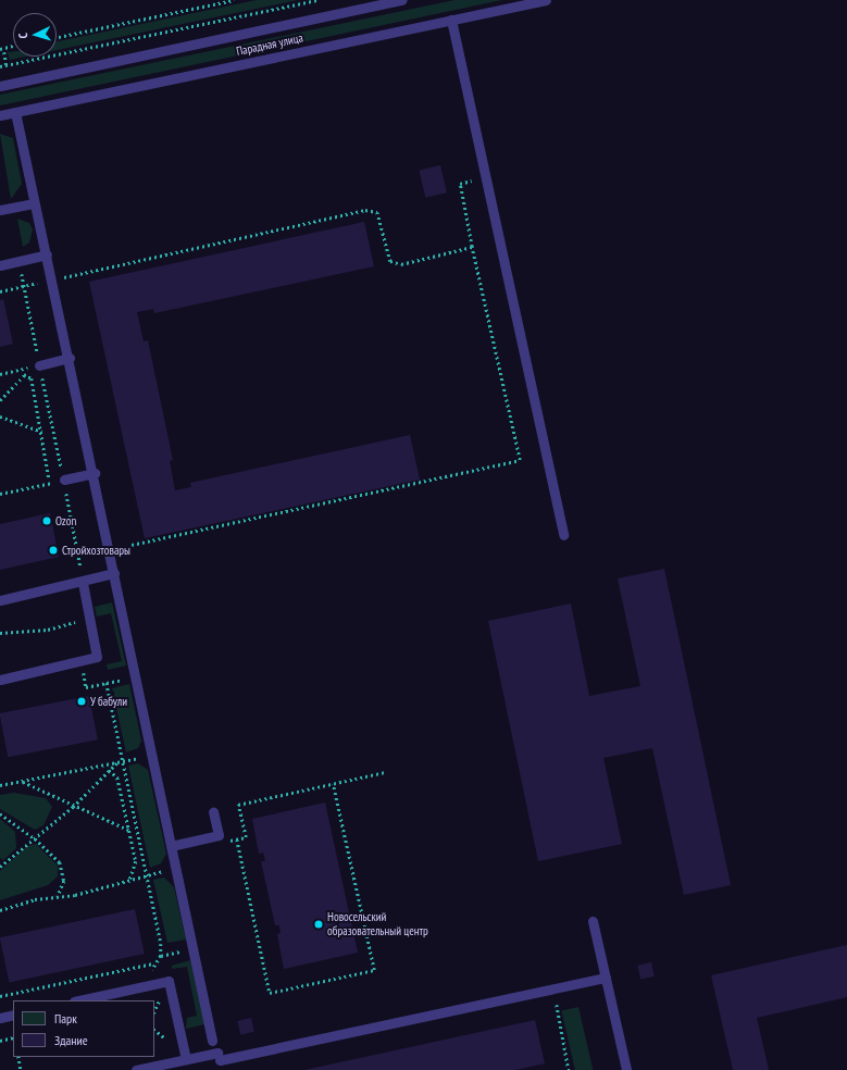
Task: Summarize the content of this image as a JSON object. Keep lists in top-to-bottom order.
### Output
{
  "streets": {
    "lane": ["Парадная улица"]
  },
  "places": [
    "Ozon",
    "Стройхозтовары",
    "У бабули",
    "Новосельский образовательный центр"
  ],
  "legend": ["Парк", "Здание"],
  "north": "left"
}
